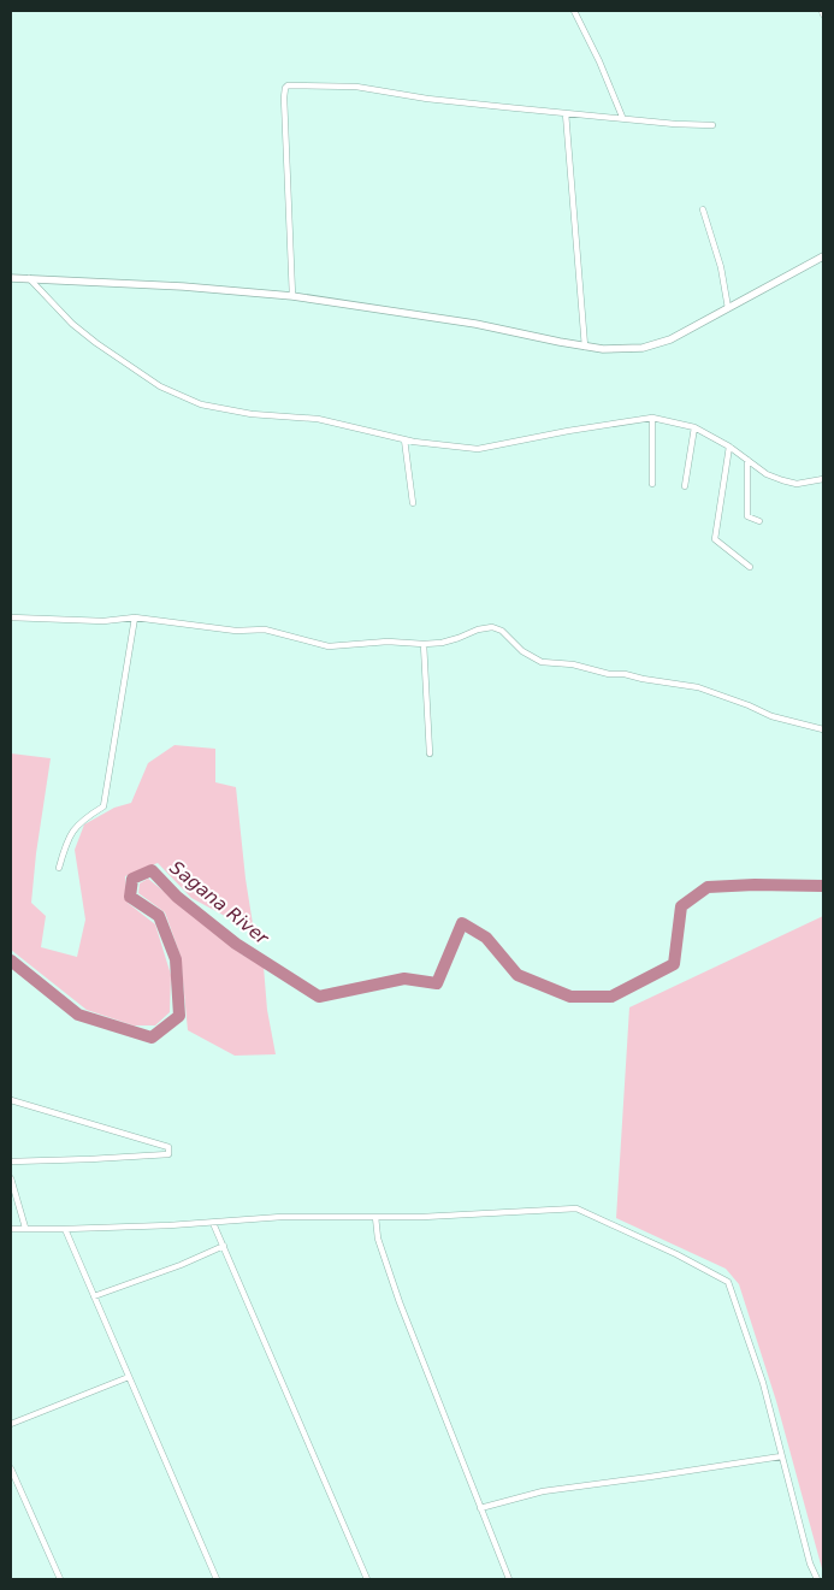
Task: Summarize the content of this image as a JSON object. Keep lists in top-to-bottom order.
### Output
{
  "water": ["Sagana River"]
}
